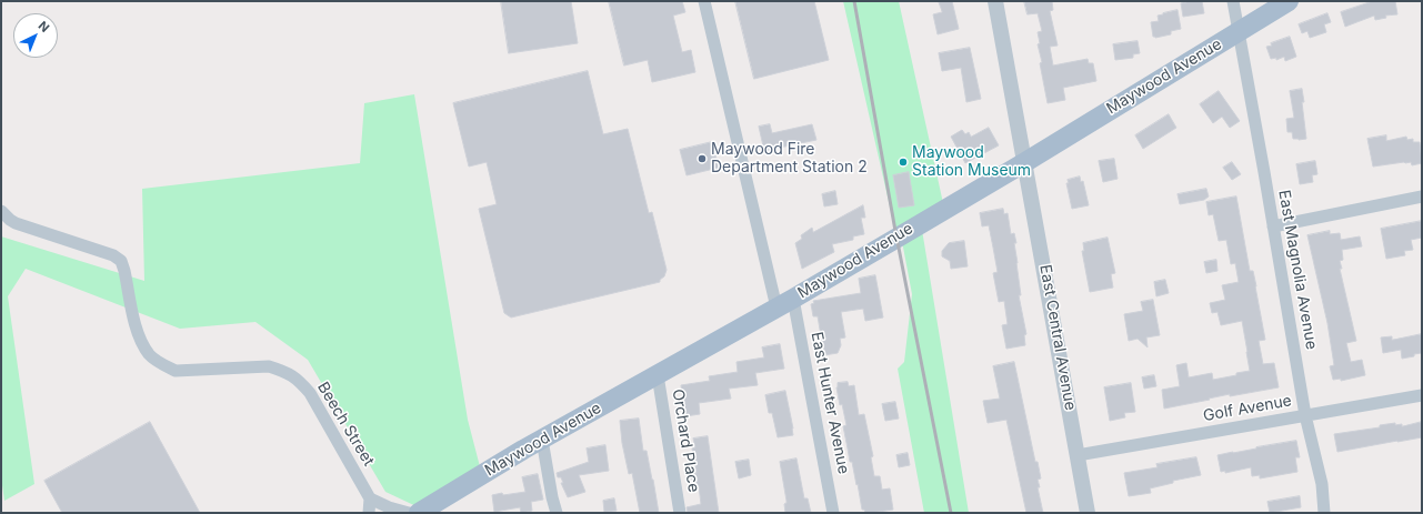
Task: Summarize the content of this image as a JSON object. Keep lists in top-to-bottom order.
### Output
{
  "streets": {
    "main road": ["Maywood Avenue"],
    "street": [
      "East Magnolia Avenue",
      "East Central Avenue",
      "East Hunter Avenue",
      "Golf Avenue",
      "Beech Street",
      "Orchard Place"
    ]
  },
  "crossings": [
    ["Maywood Avenue", "East Magnolia Avenue"],
    ["Maywood Avenue", "East Central Avenue"],
    ["Maywood Avenue", "East Hunter Avenue"],
    ["Maywood Avenue", "Orchard Place"],
    ["East Magnolia Avenue", "Golf Avenue"],
    ["East Central Avenue", "Golf Avenue"]
  ],
  "places": ["Maywood Fire Department Station 2", "Maywood Station Museum"],
  "north": "top right"
}
